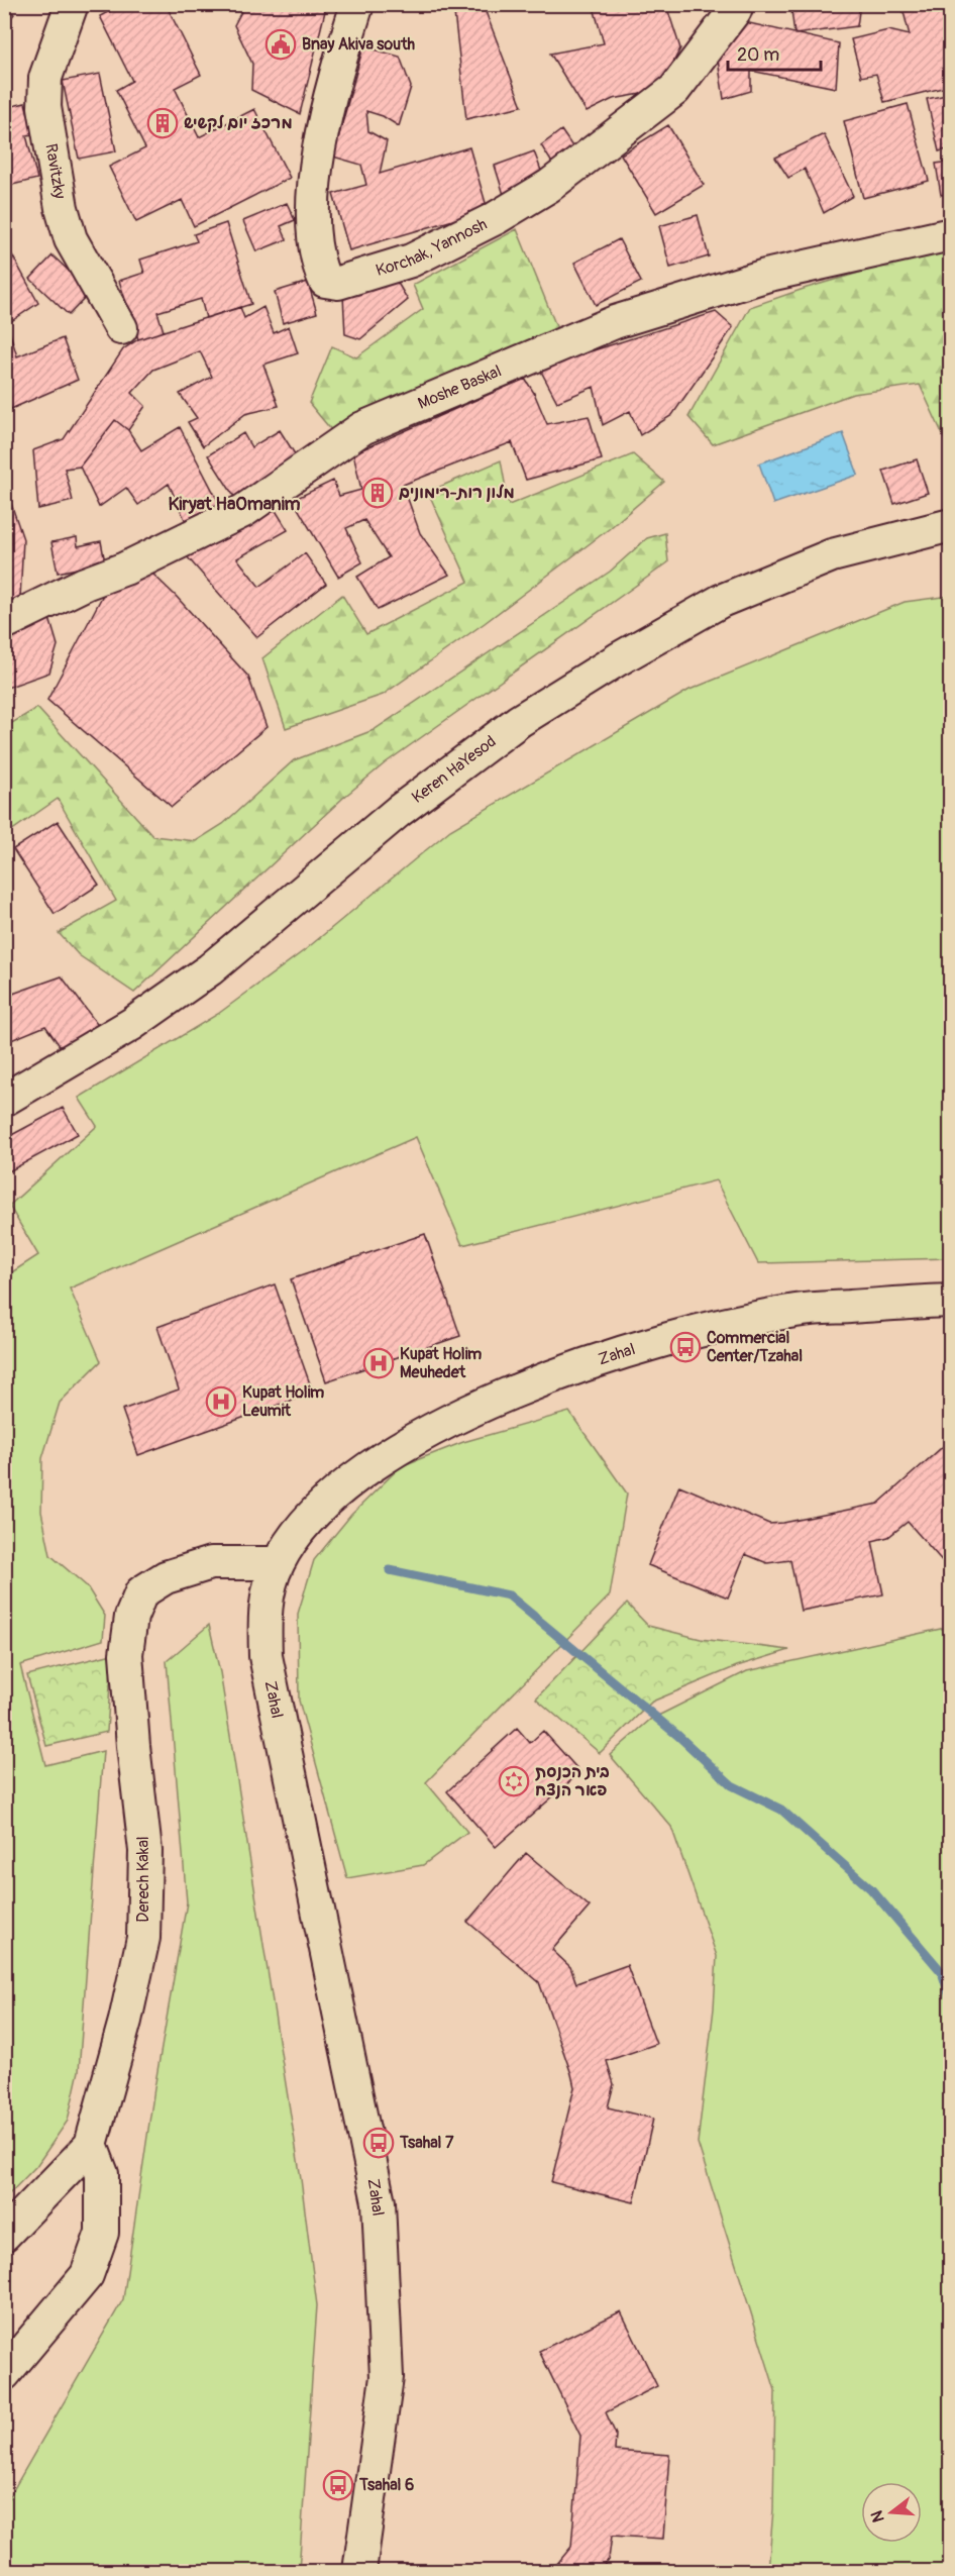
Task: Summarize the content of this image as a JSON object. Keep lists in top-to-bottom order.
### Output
{
  "streets": {
    "street": [
      "Ravitzky",
      "Korchak, Yannosh",
      "Moshe Baskal",
      "Keren HaYesod",
      "Zahal",
      "Derech Kakal"
    ]
  },
  "crossings": [
    ["Zahal", "Derech Kakal"]
  ],
  "districts": ["Kiryat HaOmanim"],
  "places": {
    "public building": ["Bnay Akiva south"],
    "building": ["מרכז יום לקשיש", "מלון רות-רימונים"],
    "bus stop": ["Commercial Center/Tzahal", "Tsahal 7", "Tsahal 6"],
    "hospital": ["Kupat Holim Meuhedet", "Kupat Holim Leumit"],
    "synagogue": ["בית הכנסת פאר הנצח"]
  },
  "scale_bar": "20 m",
  "north": "left"
}
